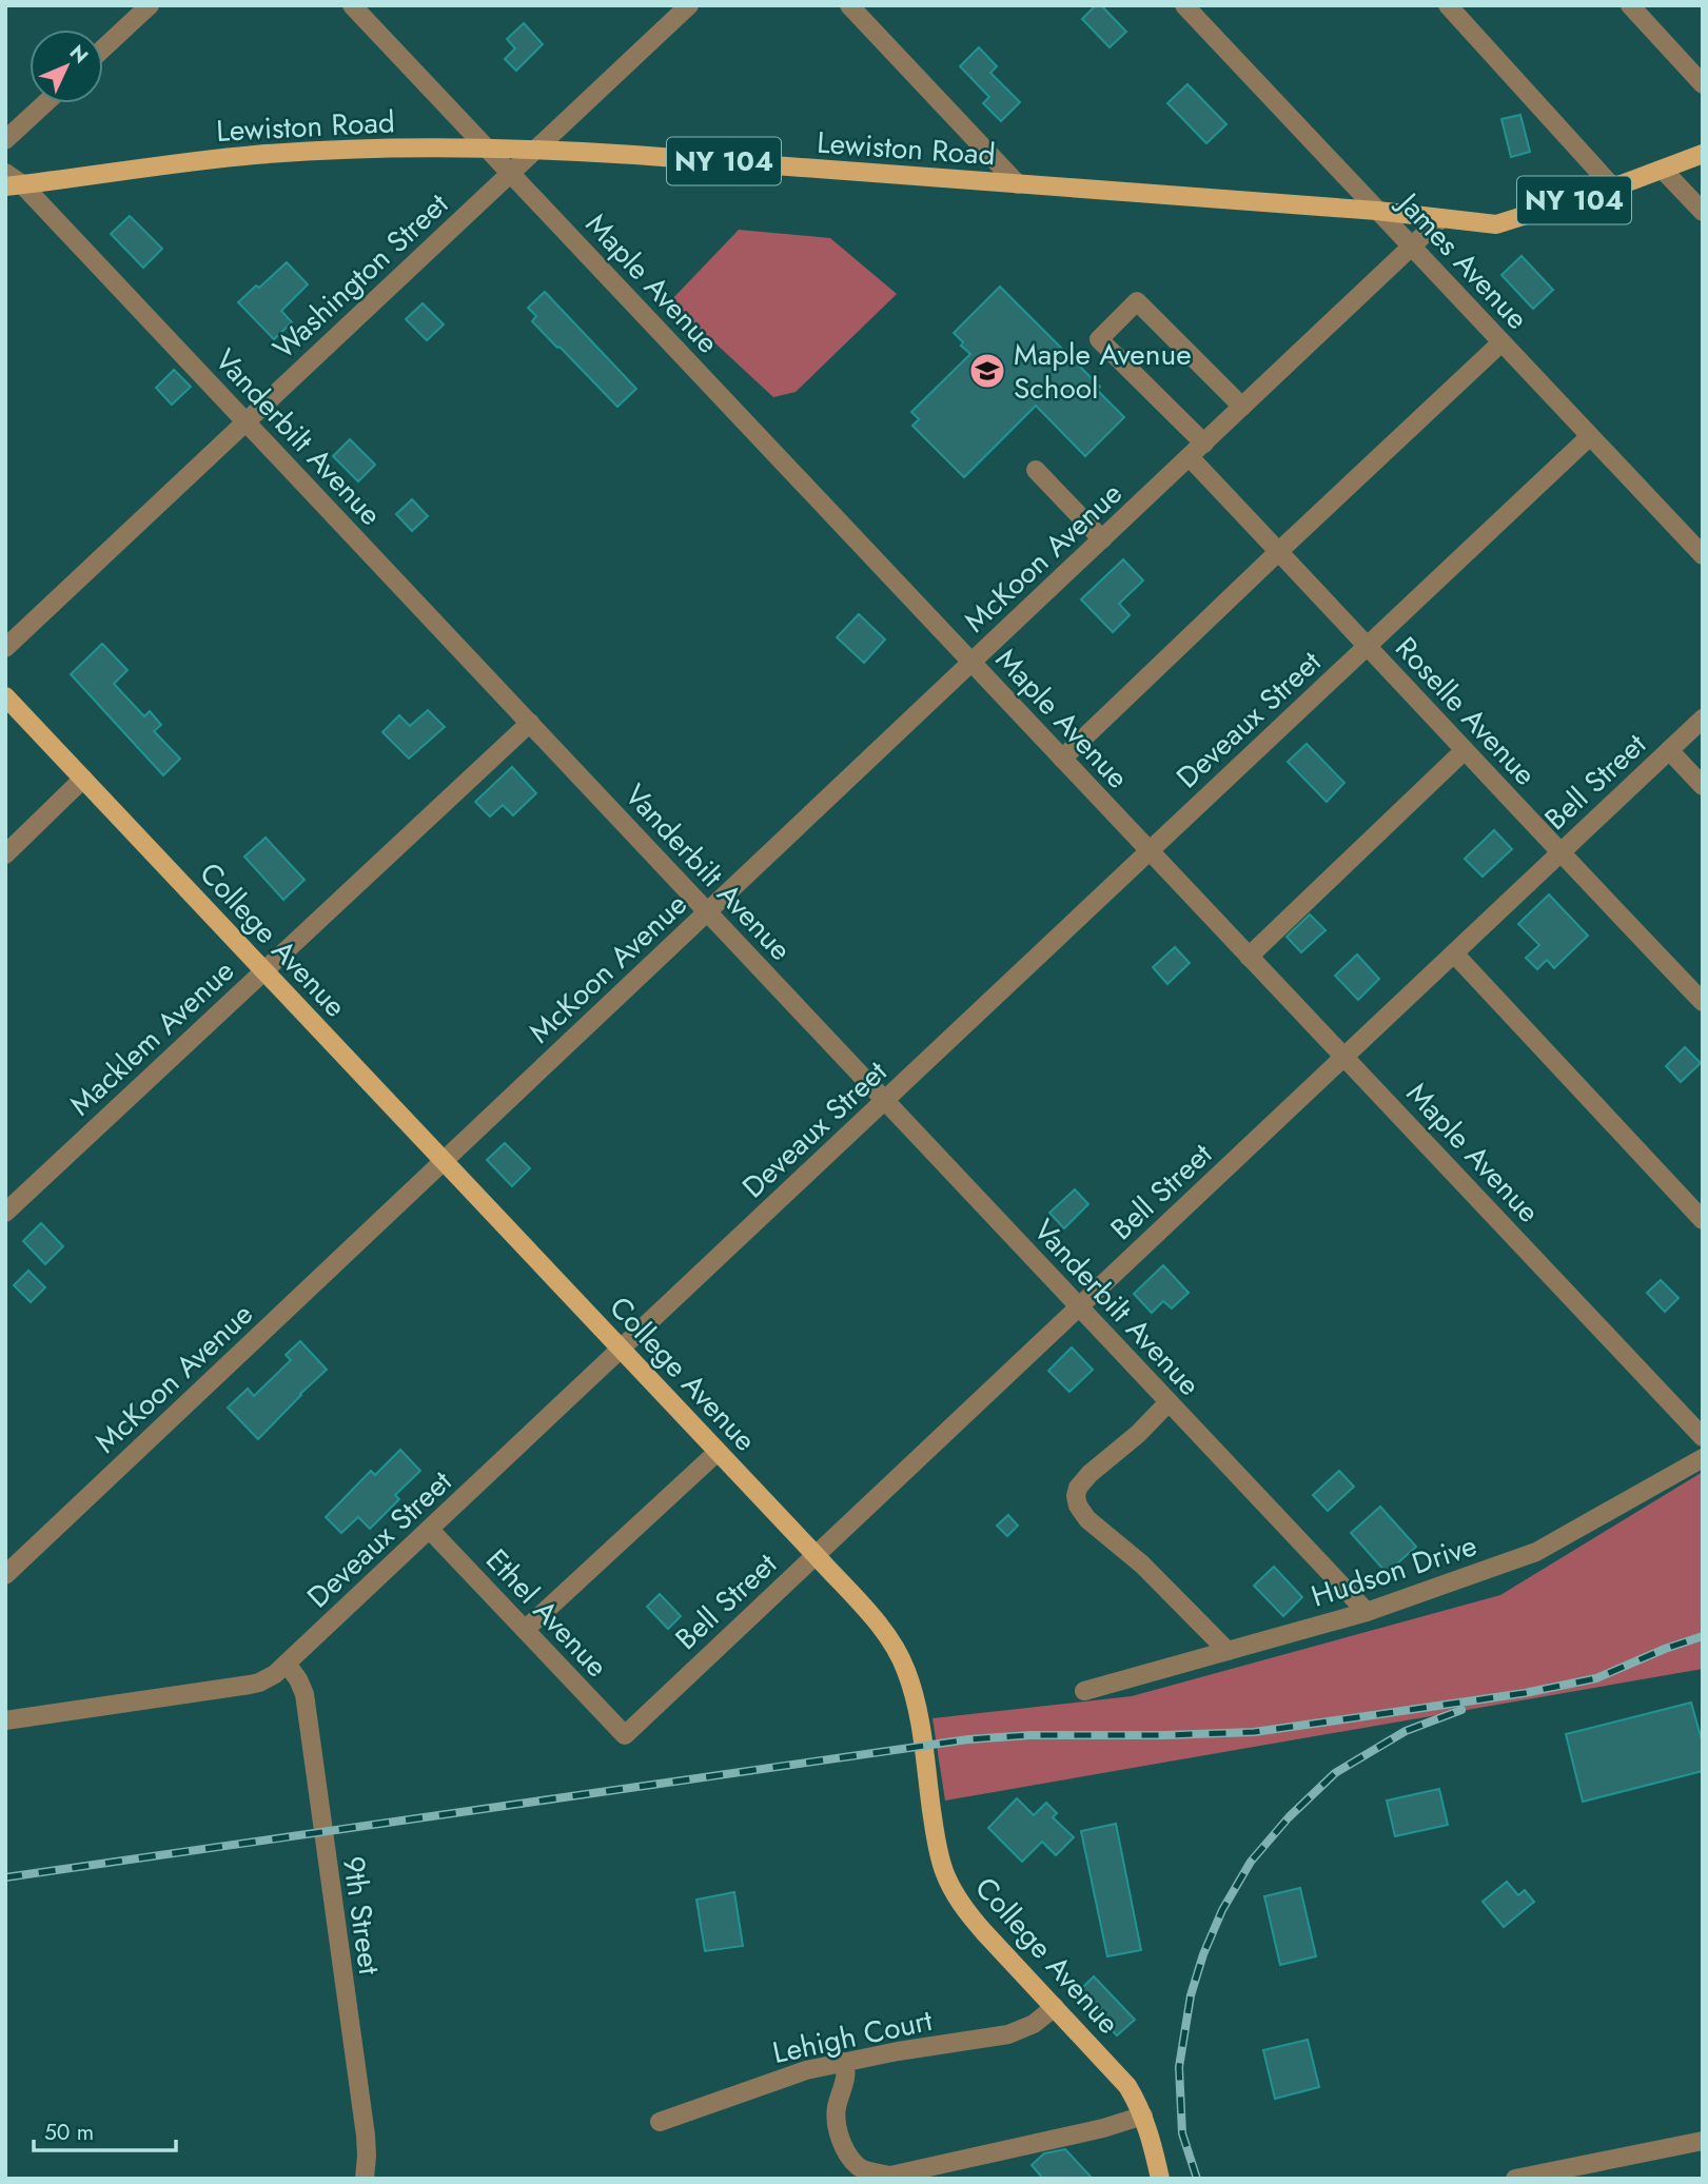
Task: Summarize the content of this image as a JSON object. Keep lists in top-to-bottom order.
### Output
{
  "streets": {
    "main road": ["Lewiston Road", "NY 104", "College Avenue"],
    "street": [
      "James Avenue",
      "Washington Street",
      "Maple Avenue",
      "Vanderbilt Avenue",
      "McKoon Avenue",
      "Roselle Avenue",
      "Deveaux Street",
      "Bell Street",
      "Macklem Avenue",
      "Hudson Drive",
      "Ethel Avenue",
      "9th Street",
      "Lehigh Court"
    ]
  },
  "crossings": [
    ["Lewiston Road", "James Avenue"],
    ["Lewiston Road", "Washington Street"],
    ["Lewiston Road", "Maple Avenue"],
    ["Lewiston Road", "Vanderbilt Avenue"],
    ["Lewiston Road", "McKoon Avenue"],
    ["James Avenue", "McKoon Avenue"],
    ["James Avenue", "Deveaux Street"],
    ["Washington Street", "Maple Avenue"],
    ["Washington Street", "Vanderbilt Avenue"],
    ["Maple Avenue", "McKoon Avenue"],
    ["Maple Avenue", "Deveaux Street"],
    ["Maple Avenue", "Bell Street"],
    ["Vanderbilt Avenue", "McKoon Avenue"],
    ["Vanderbilt Avenue", "Deveaux Street"],
    ["Vanderbilt Avenue", "Bell Street"],
    ["Vanderbilt Avenue", "Macklem Avenue"],
    ["Vanderbilt Avenue", "Hudson Drive"],
    ["McKoon Avenue", "Roselle Avenue"],
    ["McKoon Avenue", "College Avenue"],
    ["Roselle Avenue", "Deveaux Street"],
    ["Roselle Avenue", "Bell Street"],
    ["Deveaux Street", "College Avenue"],
    ["Deveaux Street", "Ethel Avenue"],
    ["Deveaux Street", "9th Street"],
    ["Bell Street", "College Avenue"],
    ["Bell Street", "Ethel Avenue"],
    ["College Avenue", "Macklem Avenue"],
    ["College Avenue", "Lehigh Court"]
  ],
  "places": {
    "school or university": ["Maple Avenue School"]
  },
  "scale_bar": "50 m",
  "north": "top right"
}
